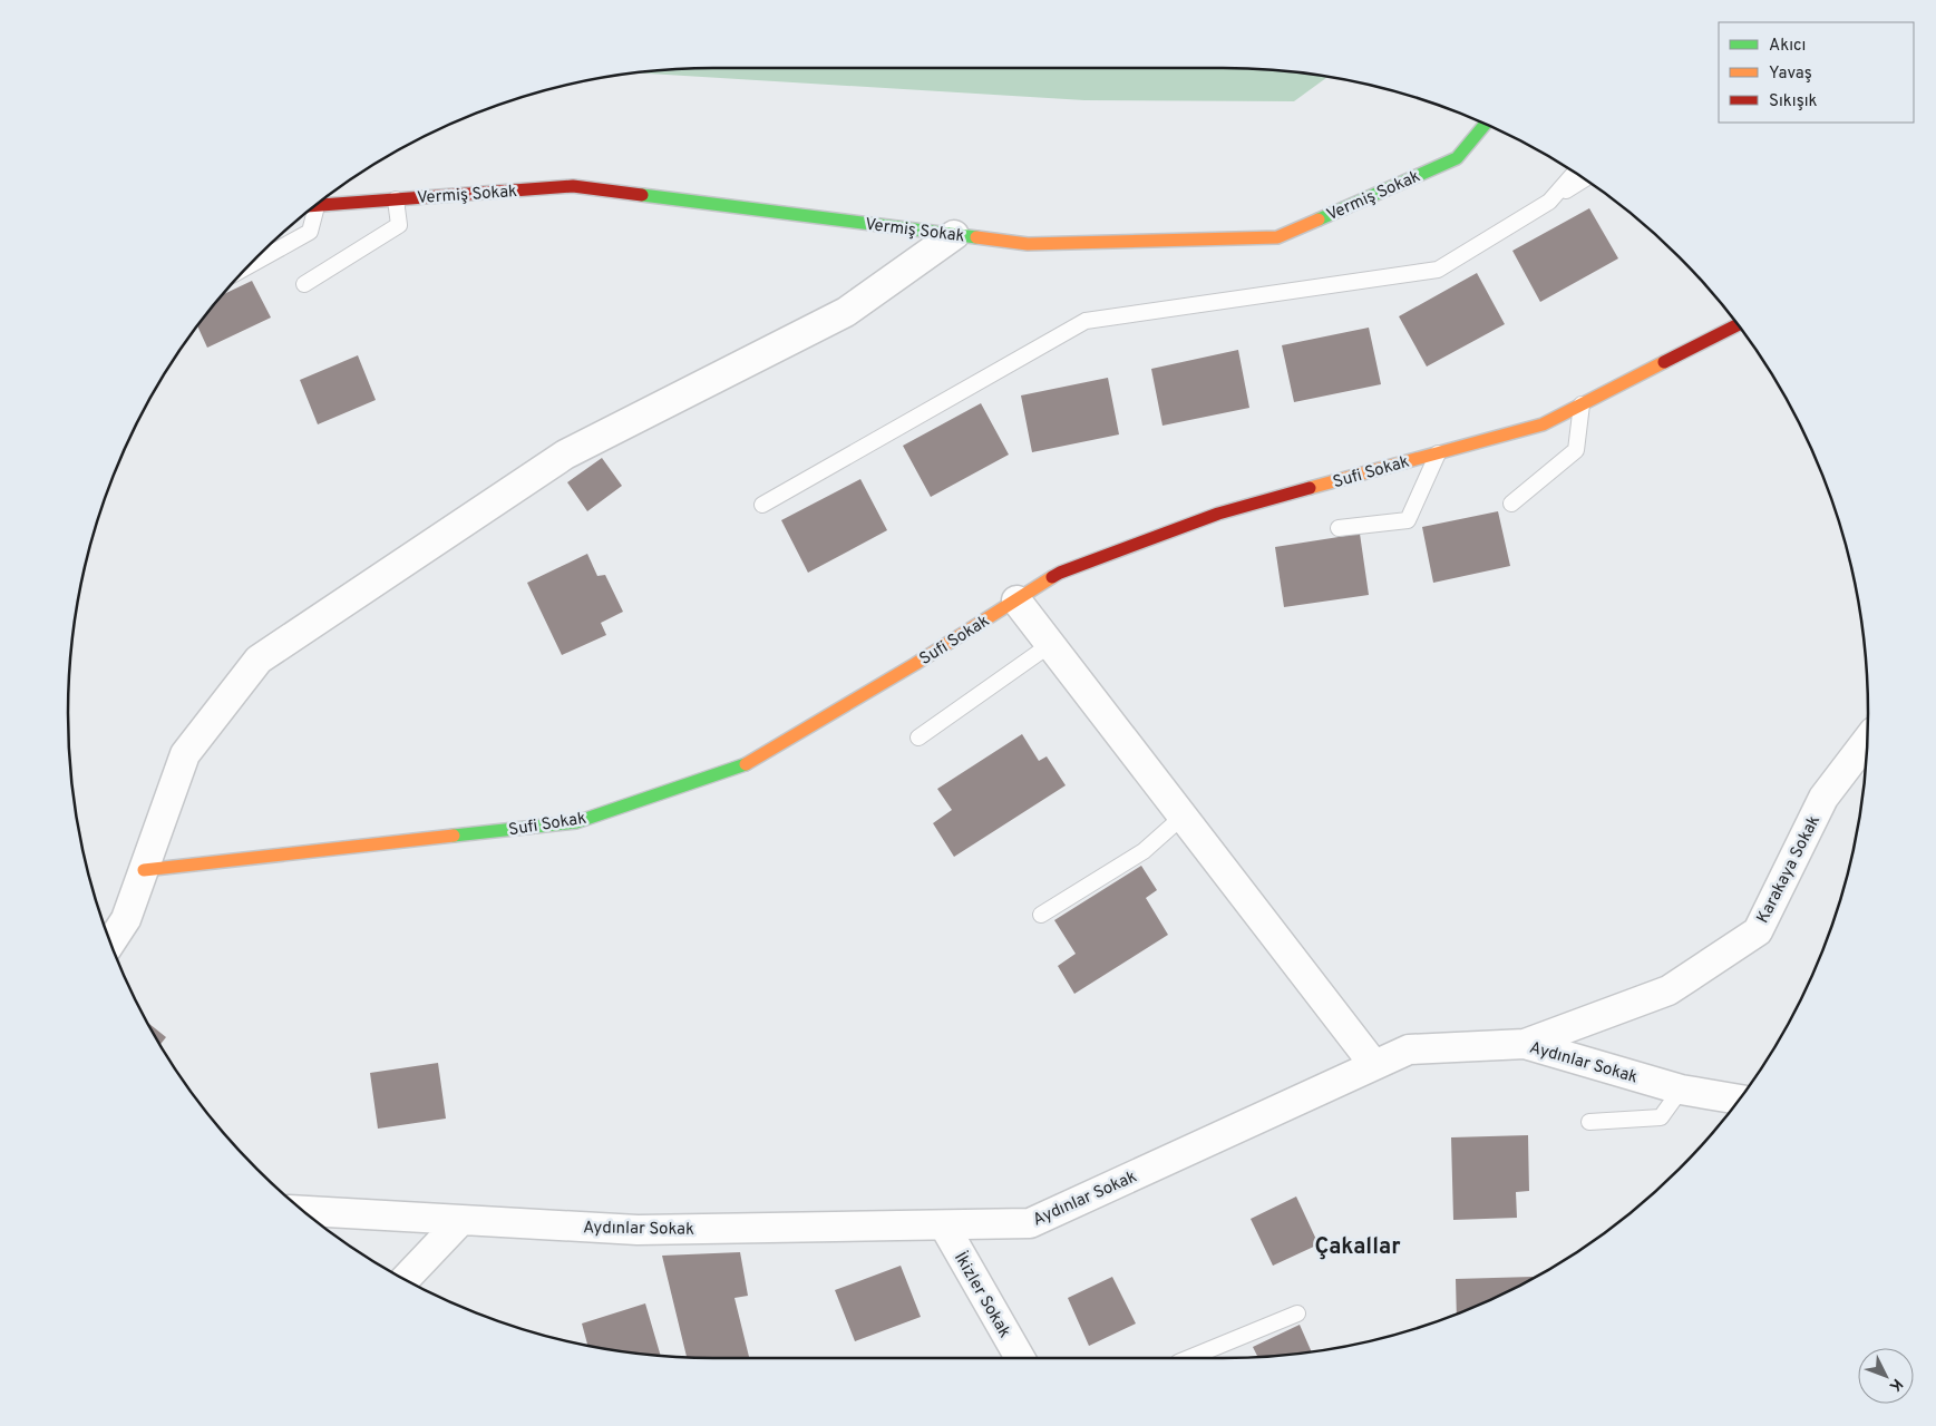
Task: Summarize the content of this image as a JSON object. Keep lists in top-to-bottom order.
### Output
{
  "streets": {
    "street": [
      "Vermiş Sokak",
      "Sufi Sokak",
      "Karakaya Sokak",
      "Aydınlar Sokak",
      "İkizler Sokak"
    ]
  },
  "crossings": [
    ["Karakaya Sokak", "Aydınlar Sokak"],
    ["Aydınlar Sokak", "İkizler Sokak"]
  ],
  "districts": ["Çakallar"],
  "legend": ["Akıcı", "Yavaş", "Sıkışık"],
  "north": "bottom right"
}
